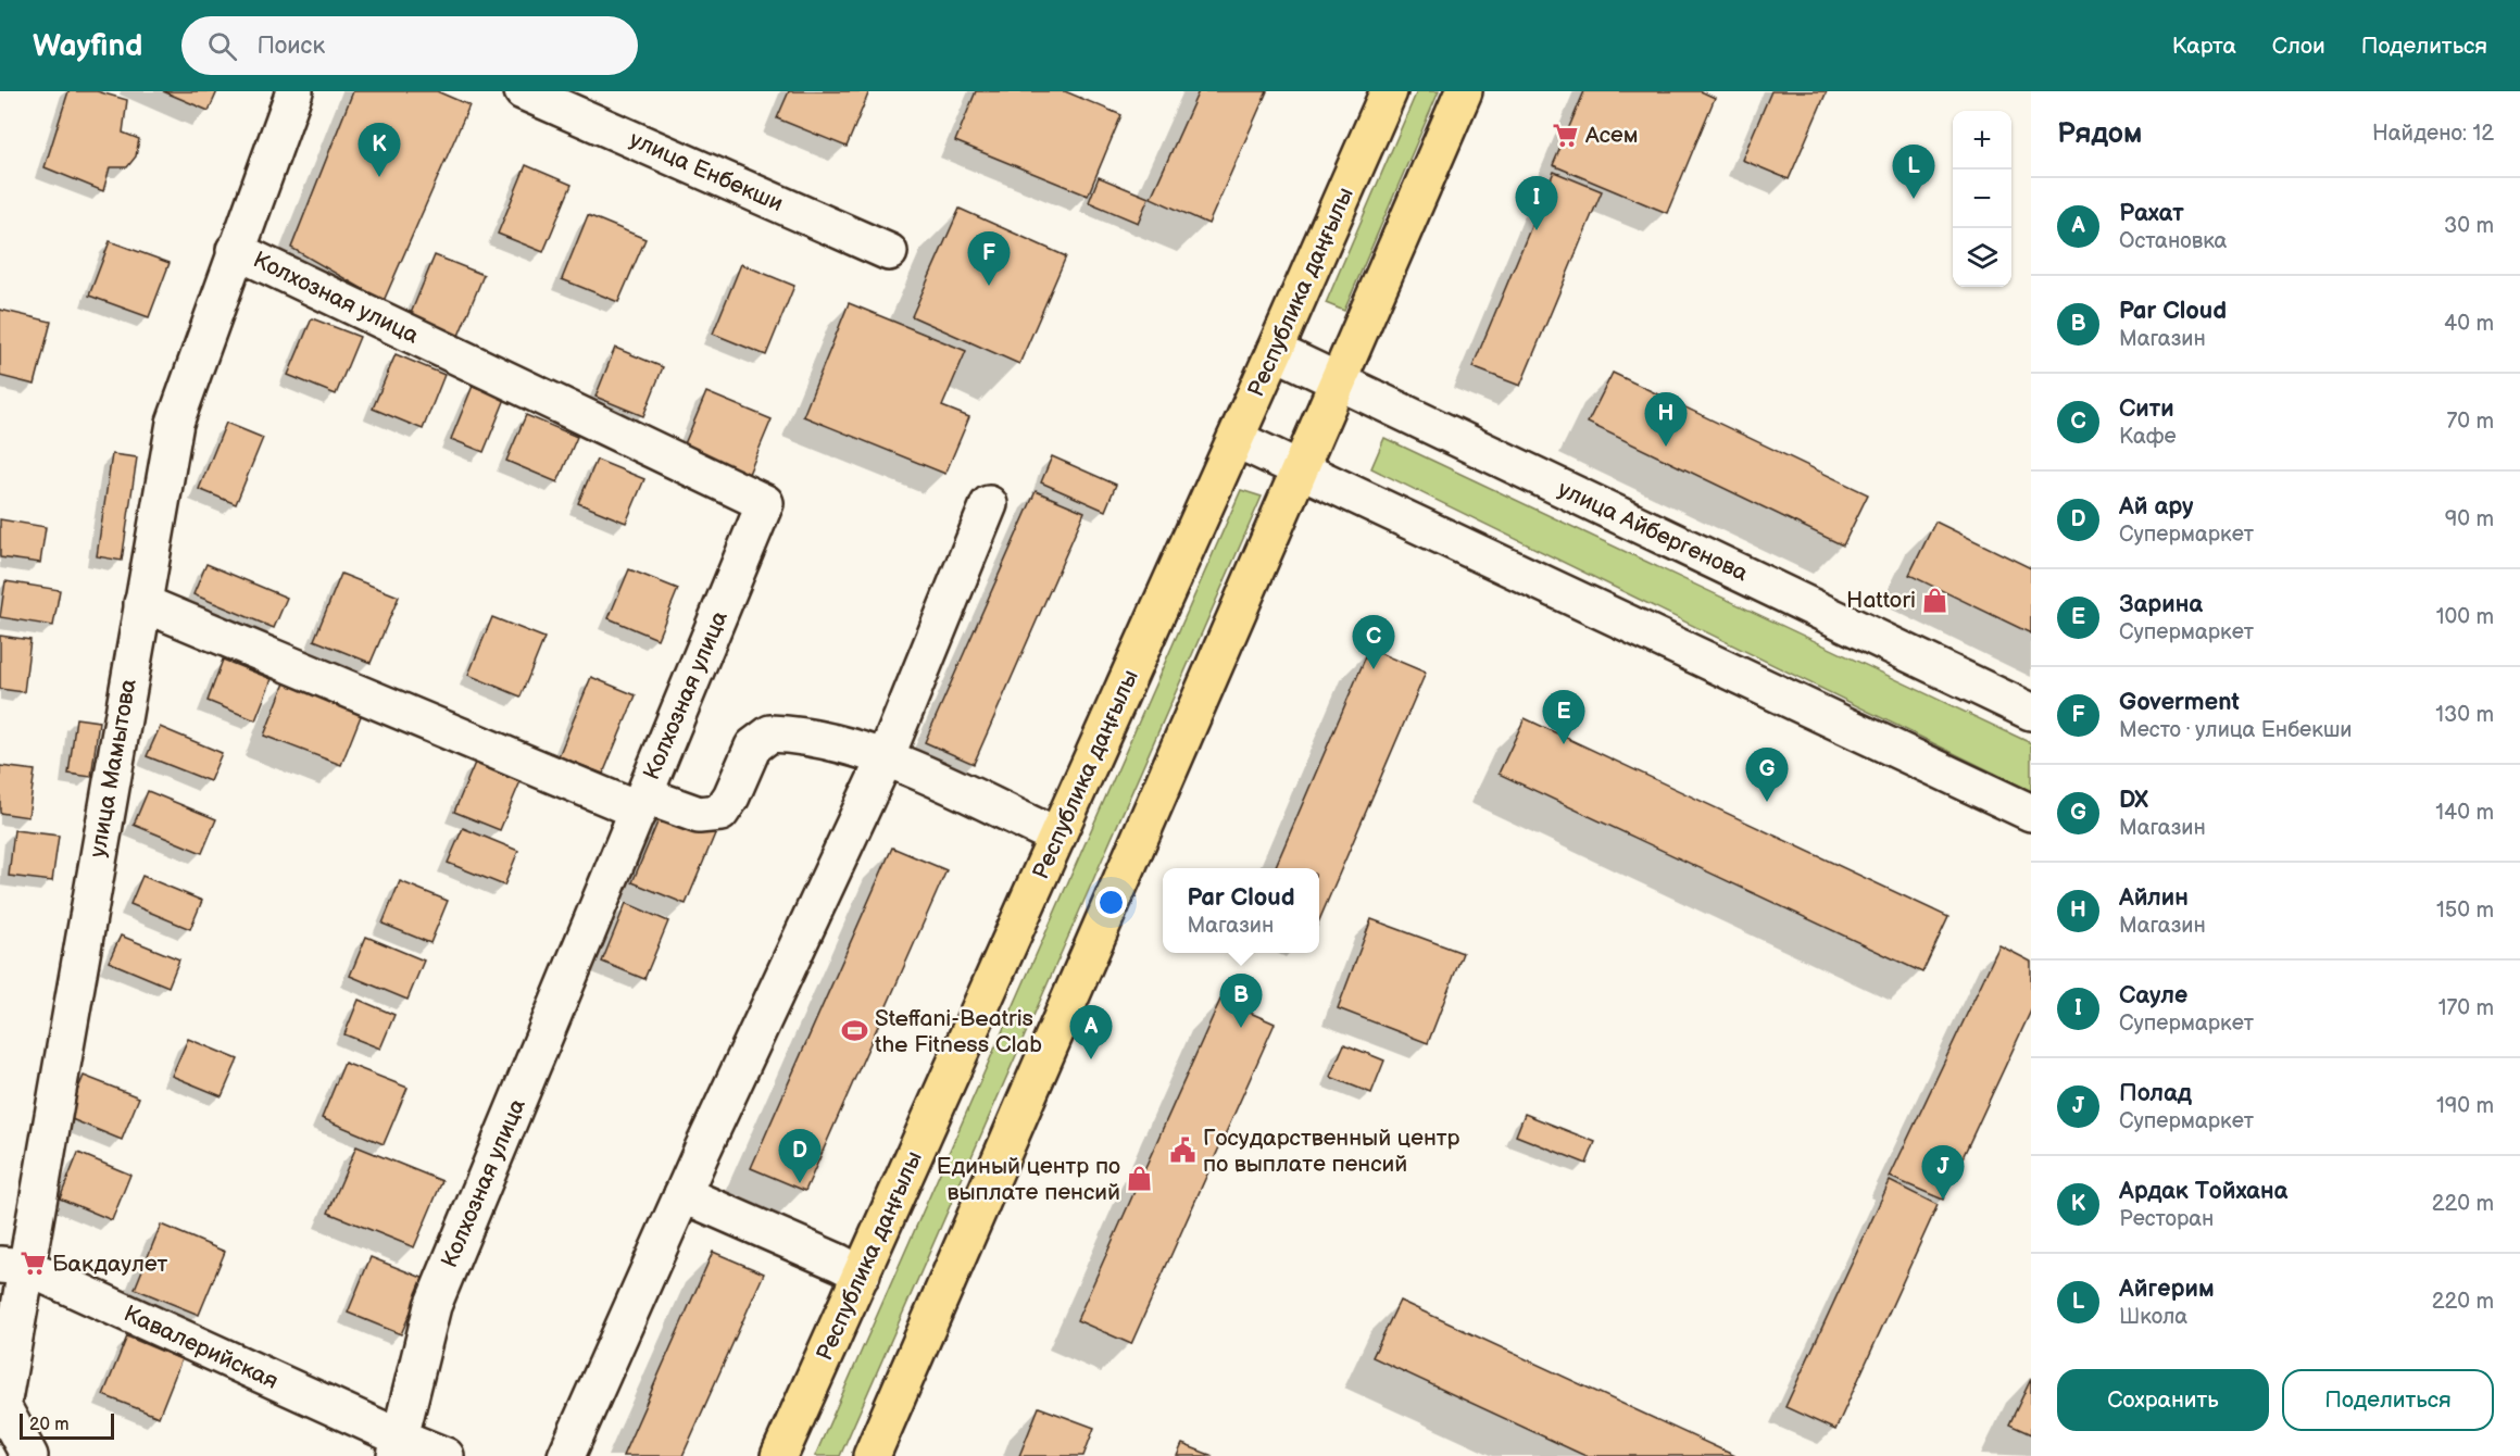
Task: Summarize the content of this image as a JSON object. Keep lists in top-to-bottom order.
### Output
{
  "streets": {
    "main road": ["Республика даңғылы"],
    "street": [
      "улица Енбекши",
      "Колхозная улица",
      "улица Айбергенова",
      "улица Мамытова",
      "Кавалерийская"
    ]
  },
  "crossings": [
    ["Республика даңғылы", "улица Айбергенова"],
    ["Колхозная улица", "улица Мамытова"],
    ["Колхозная улица", "Кавалерийская"],
    ["улица Мамытова", "Кавалерийская"]
  ],
  "places": {
    "supermarket": ["Асем", "Бакдаулет"],
    "shop": ["Hattori", "Единый центр по выплате пенсий"],
    "sports": ["Steffani-Beatris the Fitness Clab"],
    "public building": ["Государственный центр по выплате пенсий"]
  },
  "scale_bar": "20 m",
  "page": {
    "header": "Wayfind",
    "search": "Поиск",
    "nav": ["Карта", "Слои", "Поделиться"],
    "heading": ["Рядом", "Найдено: 12"],
    "map_buttons": ["+", "−"],
    "pins": [
      "K",
      "L",
      "I",
      "F",
      "H",
      "C",
      "E",
      "G",
      "B",
      "A",
      "D",
      "J"
    ],
    "list": [
      {
        "mark": "A",
        "name": "Рахат",
        "note": "Остановка",
        "value": "30 m"
      },
      {
        "mark": "B",
        "name": "Par Cloud",
        "note": "Магазин",
        "value": "40 m"
      },
      {
        "mark": "C",
        "name": "Сити",
        "note": "Кафе",
        "value": "70 m"
      },
      {
        "mark": "D",
        "name": "Ай ару",
        "note": "Супермаркет",
        "value": "90 m"
      },
      {
        "mark": "E",
        "name": "Зарина",
        "note": "Супермаркет",
        "value": "100 m"
      },
      {
        "mark": "F",
        "name": "Goverment",
        "note": "Место · улица Енбекши",
        "value": "130 m"
      },
      {
        "mark": "G",
        "name": "DX",
        "note": "Магазин",
        "value": "140 m"
      },
      {
        "mark": "H",
        "name": "Айлин",
        "note": "Магазин",
        "value": "150 m"
      },
      {
        "mark": "I",
        "name": "Сауле",
        "note": "Супермаркет",
        "value": "170 m"
      },
      {
        "mark": "J",
        "name": "Полад",
        "note": "Супермаркет",
        "value": "190 m"
      },
      {
        "mark": "K",
        "name": "Ардак Тойхана",
        "note": "Ресторан",
        "value": "220 m"
      },
      {
        "mark": "L",
        "name": "Айгерим",
        "note": "Школа",
        "value": "220 m"
      }
    ],
    "popup": ["Par Cloud", "Магазин"],
    "buttons": ["Сохранить", "Поделиться"],
    "scale": "20 m"
  }
}
